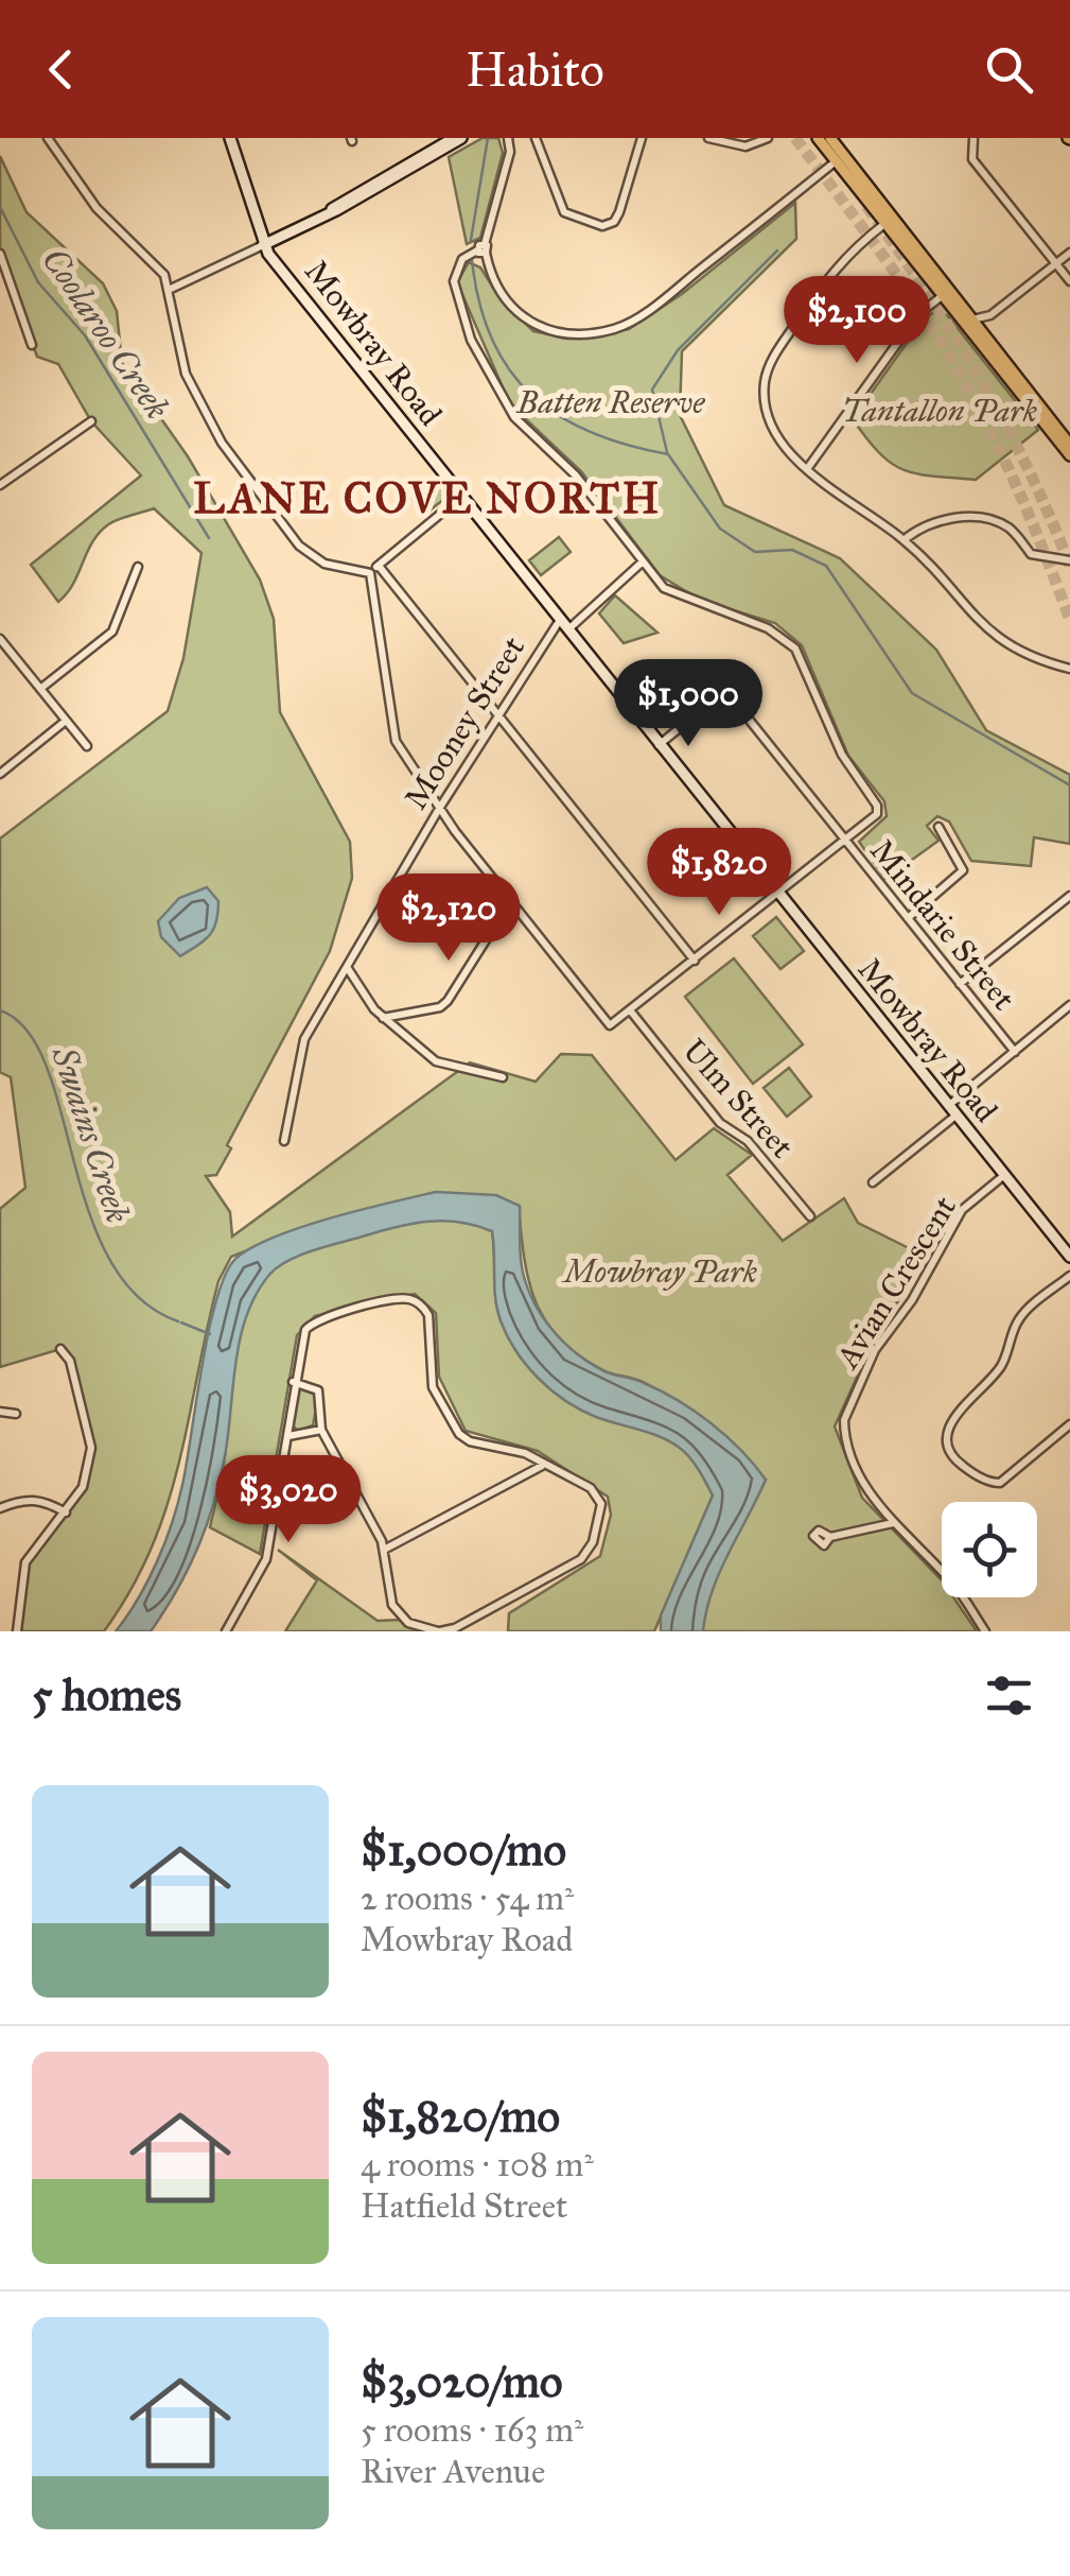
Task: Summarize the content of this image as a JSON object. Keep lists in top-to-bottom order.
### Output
{
  "streets": {
    "main road": ["Mowbray Road"],
    "street": [
      "Mooney Street",
      "Mindarie Street",
      "Ulm Street",
      "Avian Crescent"
    ]
  },
  "crossings": [
    ["Mowbray Road", "Mooney Street"],
    ["Mowbray Road", "Mindarie Street"],
    ["Mowbray Road", "Avian Crescent"]
  ],
  "districts": ["LANE COVE NORTH"],
  "water": ["Coolaroo Creek", "Swains Creek"],
  "parks": ["Batten Reserve", "Tantallon Park", "Mowbray Park"],
  "page": {
    "header": "Habito",
    "price": [
      "$2,100",
      "$1,000",
      "$1,820",
      "$2,120",
      "$3,020"
    ],
    "heading": "5 homes",
    "list": [
      {
        "name": "$1,000/mo",
        "note": "2 rooms · 54 m² · Mowbray Road"
      },
      {
        "name": "$1,820/mo",
        "note": "4 rooms · 108 m² · Hatfield Street"
      },
      {
        "name": "$3,020/mo",
        "note": "5 rooms · 163 m² · River Avenue"
      }
    ]
  }
}
